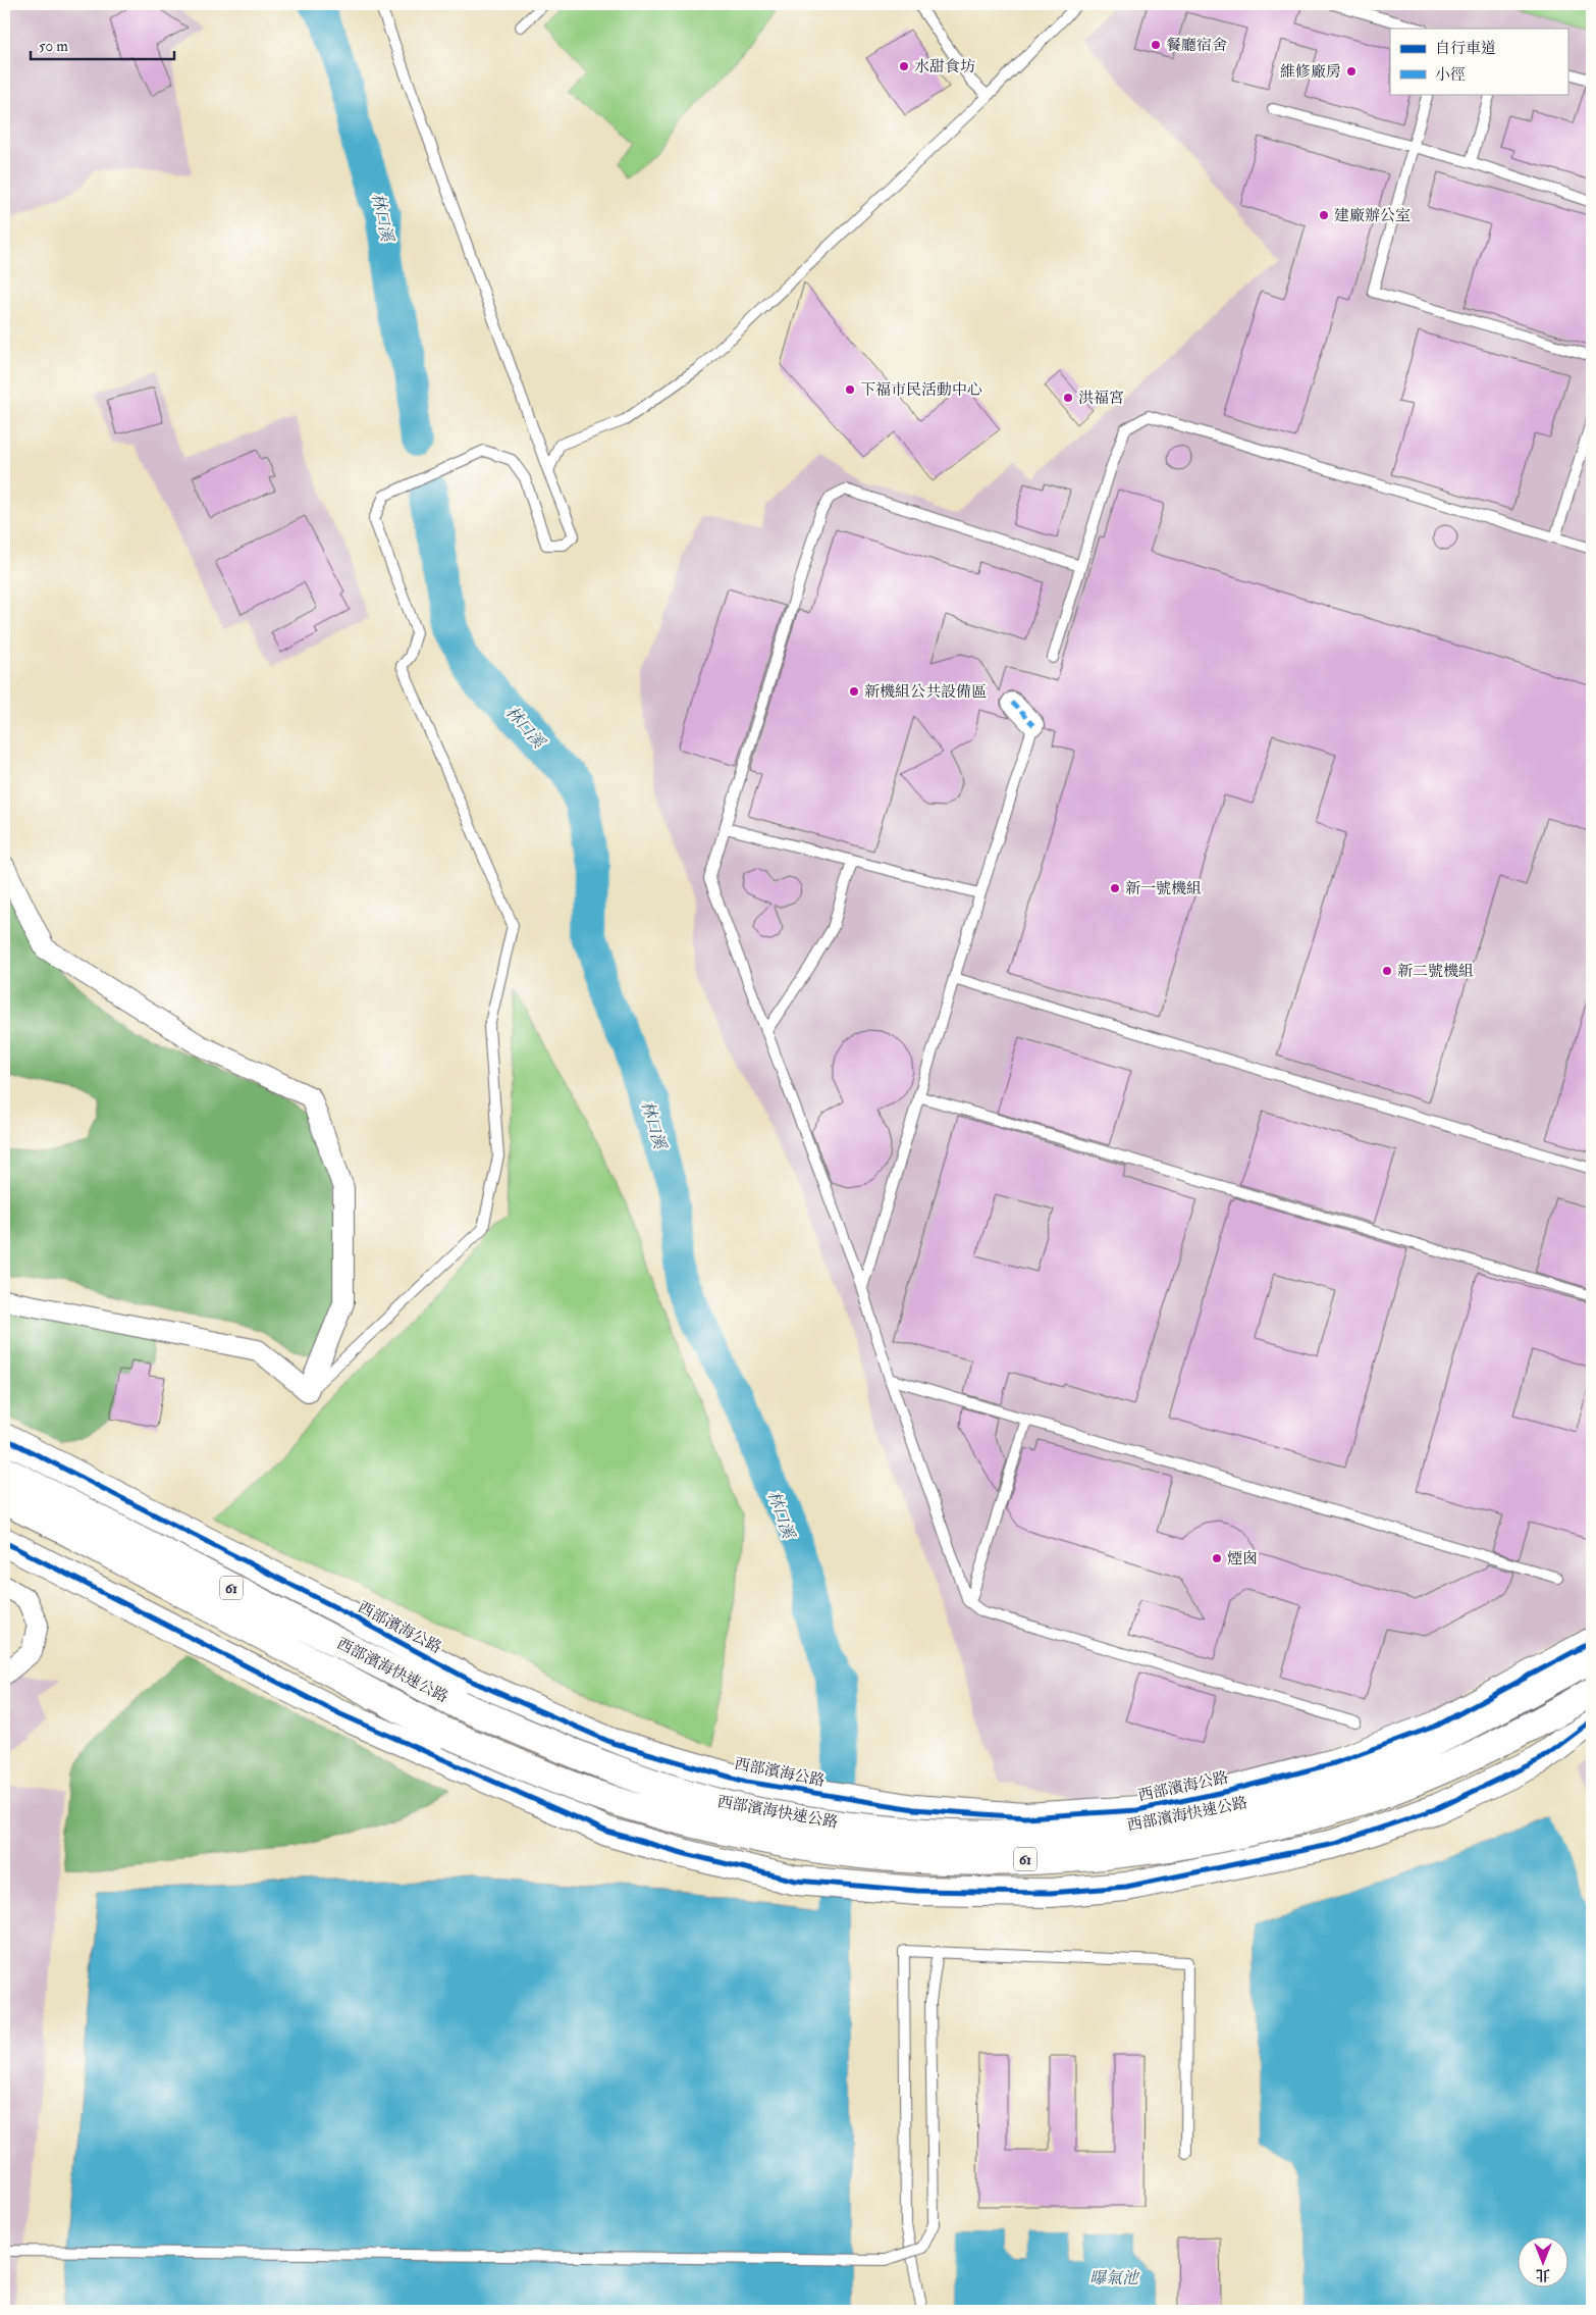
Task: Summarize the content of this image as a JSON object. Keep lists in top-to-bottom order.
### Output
{
  "streets": {
    "main road": ["61", "西部濱海公路", "西部濱海快速公路"]
  },
  "crossings": [
    ["西部濱海公路", "西部濱海快速公路"]
  ],
  "water": ["林口溪", "曝氣池"],
  "places": [
    "餐廳宿舍",
    "水甜食坊",
    "維修廠房",
    "建廠辦公室",
    "下福市民活動中心",
    "洪福宮",
    "新機組公共設備區",
    "新一號機組",
    "新二號機組",
    "煙囪"
  ],
  "legend": ["自行車道", "小徑"],
  "scale_bar": "50 m",
  "north": "bottom"
}
